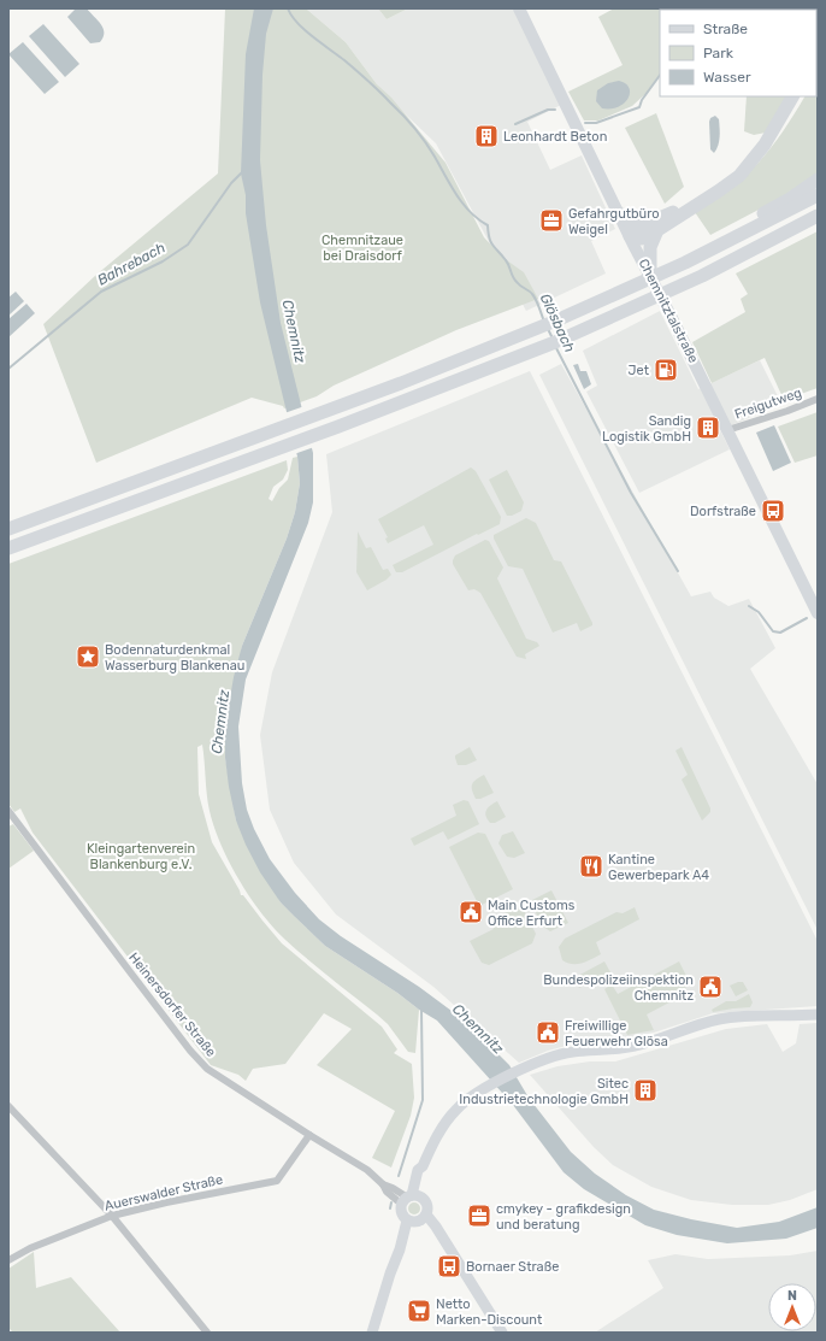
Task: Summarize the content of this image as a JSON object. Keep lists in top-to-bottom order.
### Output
{
  "streets": {
    "main road": ["Chemnitztalstraße"],
    "street": ["Freigutweg", "Heinersdorfer Straße", "Auerswalder Straße"]
  },
  "crossings": [
    ["Chemnitztalstraße", "Freigutweg"],
    ["Heinersdorfer Straße", "Auerswalder Straße"]
  ],
  "water": ["Bahrebach", "Glösbach", "Chemnitz"],
  "parks": ["Chemnitzaue bei Draisdorf", "Kleingartenverein Blankenburg e.V."],
  "places": {
    "building": ["Leonhardt Beton", "Sandig Logistik GmbH", "Sitec Industrietechnologie GmbH"],
    "office": ["Gefahrgutbüro Weigel", "cmykey - grafikdesign und beratung"],
    "fuel station": ["Jet"],
    "bus stop": ["Dorfstraße", "Bornaer Straße"],
    "place": ["Bodennaturdenkmal Wasserburg Blankenau"],
    "restaurant": ["Kantine Gewerbepark A4"],
    "public building": ["Main Customs Office Erfurt", "Bundespolizeiinspektion Chemnitz", "Freiwillige Feuerwehr Glösa"],
    "supermarket": ["Netto Marken-Discount"]
  },
  "legend": ["Straße", "Park", "Wasser"],
  "north": "top"
}
